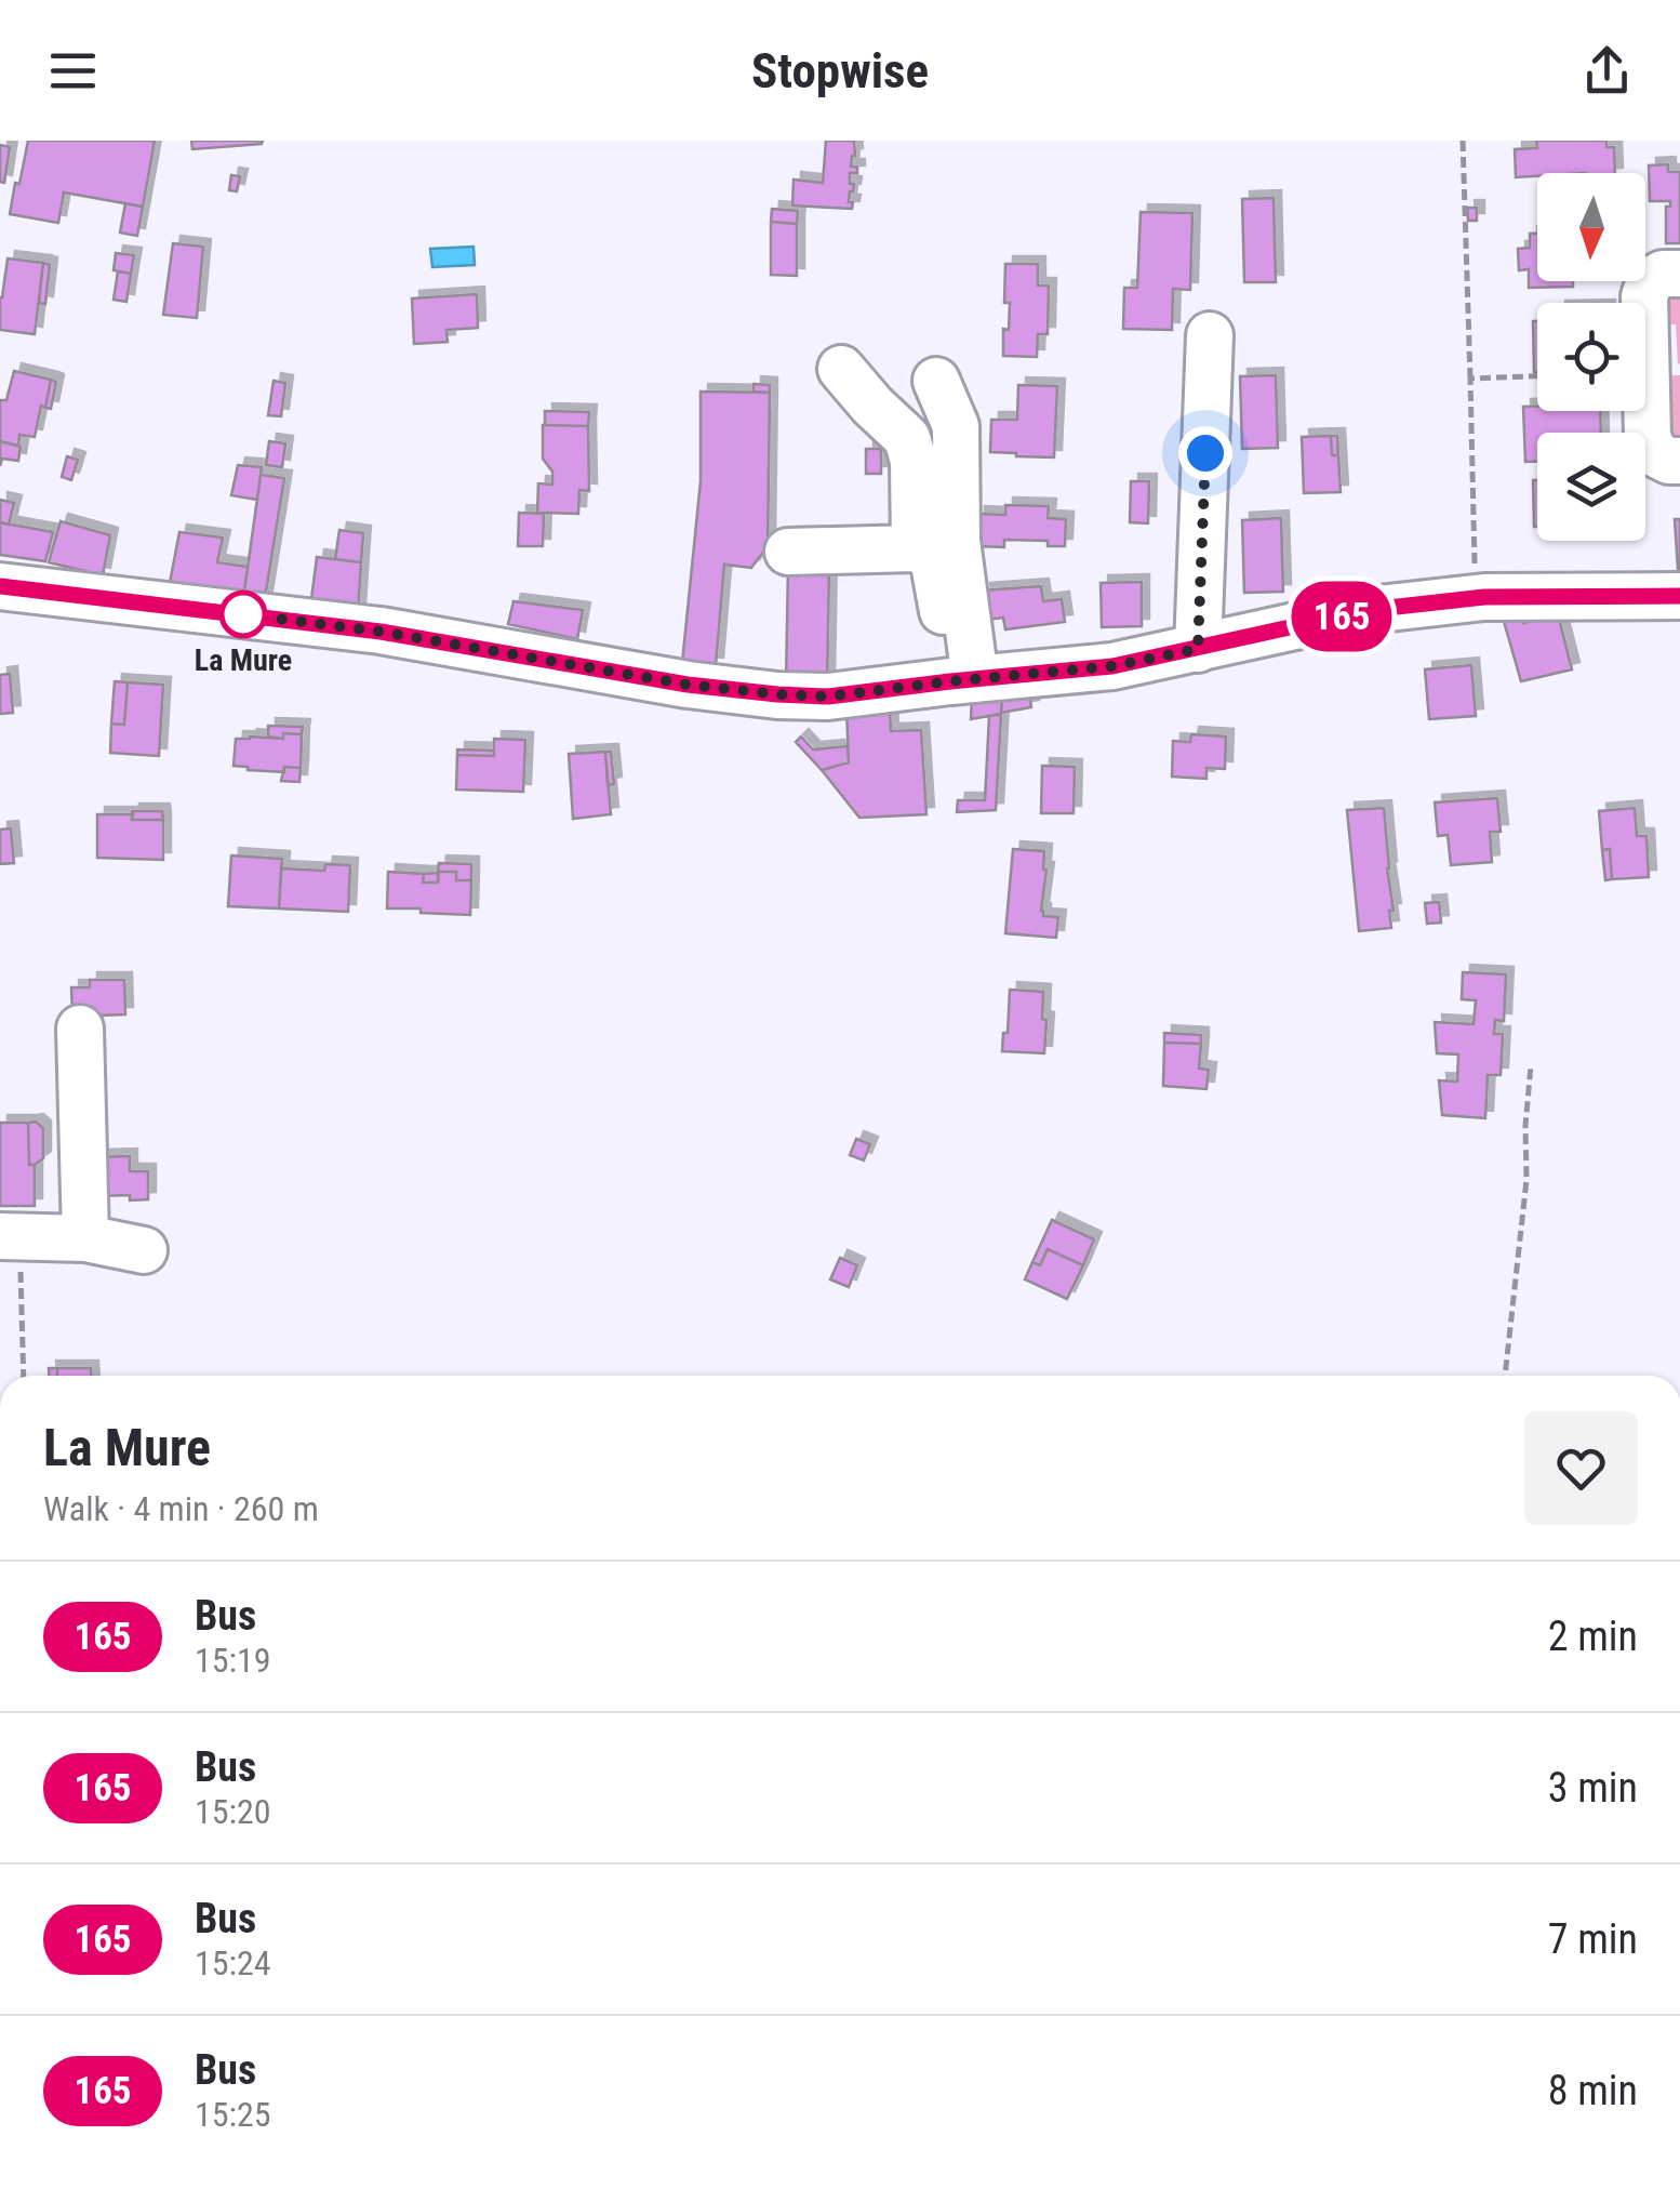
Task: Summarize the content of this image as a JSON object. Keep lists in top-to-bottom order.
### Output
{
  "places": ["La Mure"],
  "lines": ["bus line 165"],
  "north": "bottom",
  "page": {
    "header": "Stopwise",
    "on_map": "165",
    "heading": ["La Mure", "Walk · 4 min · 260 m"],
    "list": [
      {
        "mark": "165",
        "name": "Bus",
        "note": "15:19",
        "value": "2 min"
      },
      {
        "mark": "165",
        "name": "Bus",
        "note": "15:20",
        "value": "3 min"
      },
      {
        "mark": "165",
        "name": "Bus",
        "note": "15:24",
        "value": "7 min"
      },
      {
        "mark": "165",
        "name": "Bus",
        "note": "15:25",
        "value": "8 min"
      }
    ]
  }
}
